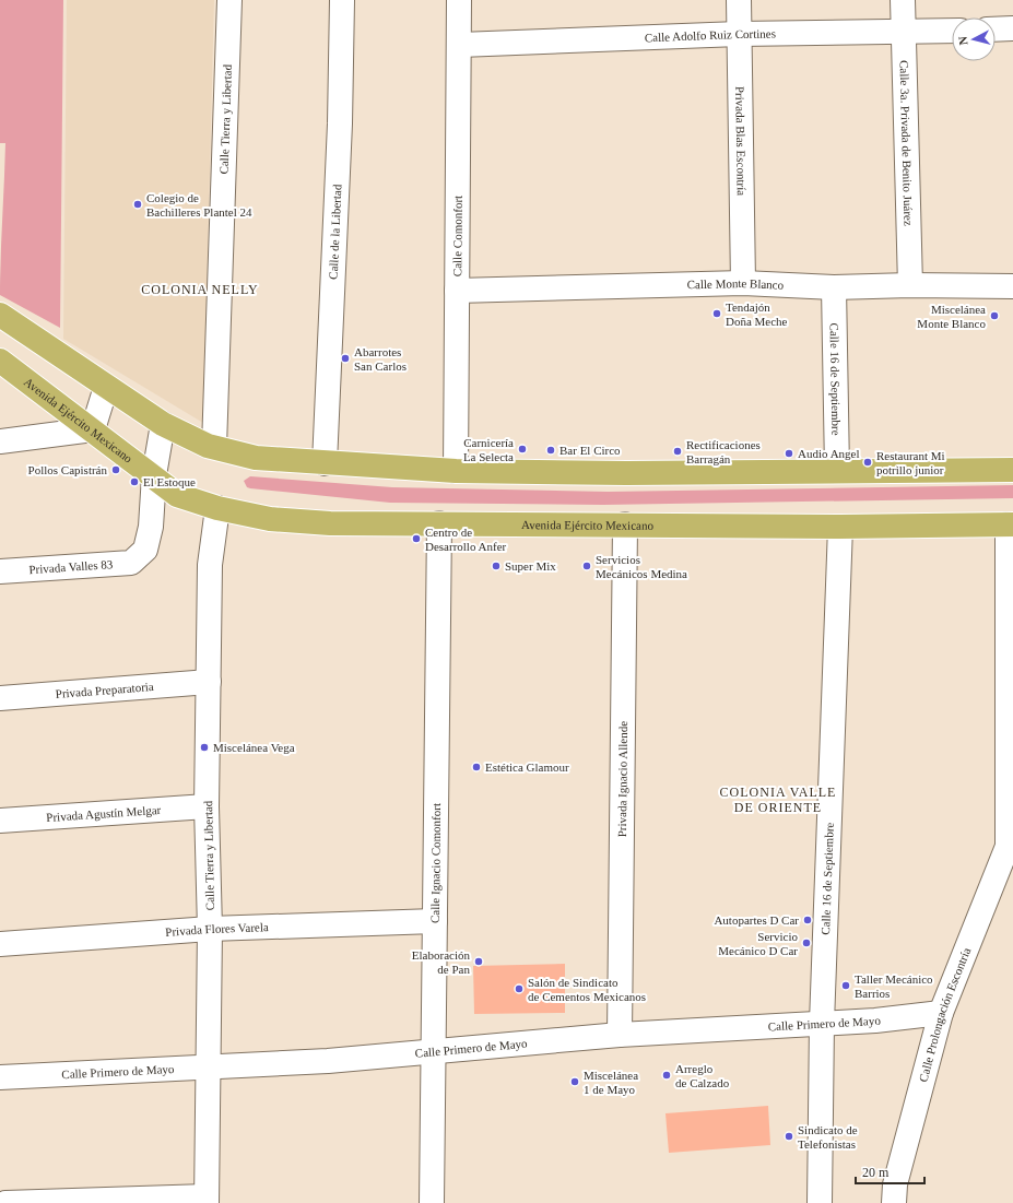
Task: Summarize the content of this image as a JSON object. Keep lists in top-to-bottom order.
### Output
{
  "streets": {
    "main road": ["Avenida Ejército Mexicano"],
    "street": [
      "Calle Adolfo Ruiz Cortines",
      "Calle Tierra y Libertad",
      "Privada Blas Escontría",
      "Calle 3a. Privada de Benito Juárez",
      "Calle de la Libertad",
      "Calle Comonfort",
      "Calle Monte Blanco",
      "Calle 16 de Septiembre",
      "Privada Valles 83",
      "Privada Preparatoria",
      "Privada Ignacio Allende",
      "Privada Agustín Melgar",
      "Calle Ignacio Comonfort",
      "Privada Flores Varela",
      "Calle Prolongación Escontría",
      "Calle Primero de Mayo"
    ]
  },
  "crossings": [
    ["Calle Adolfo Ruiz Cortines", "Privada Blas Escontría"],
    ["Calle Adolfo Ruiz Cortines", "Calle 3a. Privada de Benito Juárez"],
    ["Calle Adolfo Ruiz Cortines", "Calle Comonfort"],
    ["Calle Tierra y Libertad", "Avenida Ejército Mexicano"],
    ["Calle Tierra y Libertad", "Privada Preparatoria"],
    ["Calle Tierra y Libertad", "Privada Agustín Melgar"],
    ["Calle Tierra y Libertad", "Privada Flores Varela"],
    ["Calle Tierra y Libertad", "Calle Primero de Mayo"],
    ["Privada Blas Escontría", "Calle Monte Blanco"],
    ["Calle 3a. Privada de Benito Juárez", "Calle Monte Blanco"],
    ["Calle Comonfort", "Calle Monte Blanco"],
    ["Calle Monte Blanco", "Calle 16 de Septiembre"],
    ["Calle 16 de Septiembre", "Avenida Ejército Mexicano"],
    ["Calle 16 de Septiembre", "Calle Primero de Mayo"],
    ["Avenida Ejército Mexicano", "Privada Valles 83"],
    ["Avenida Ejército Mexicano", "Privada Ignacio Allende"],
    ["Avenida Ejército Mexicano", "Calle Ignacio Comonfort"],
    ["Privada Ignacio Allende", "Calle Primero de Mayo"],
    ["Calle Ignacio Comonfort", "Privada Flores Varela"],
    ["Calle Ignacio Comonfort", "Calle Primero de Mayo"],
    ["Calle Prolongación Escontría", "Calle Primero de Mayo"]
  ],
  "districts": ["COLONIA NELLY", "COLONIA VALLE DE ORIENTE"],
  "places": [
    "Colegio de Bachilleres Plantel 24",
    "Tendajón Doña Meche",
    "Miscelánea Monte Blanco",
    "Abarrotes San Carlos",
    "Carnicería La Selecta",
    "Bar El Circo",
    "Rectificaciones Barragán",
    "Audio Angel",
    "Restaurant Mi potrillo junior",
    "Pollos Capistrán",
    "El Estoque",
    "Centro de Desarrollo Anfer",
    "Super Mix",
    "Servicios Mecánicos Medina",
    "Miscelánea Vega",
    "Estética Glamour",
    "Autopartes D Car",
    "Servicio Mecánico D Car",
    "Elaboración de Pan",
    "Taller Mecánico Barrios",
    "Salón de Sindicato de Cementos Mexicanos",
    "Arreglo de Calzado",
    "Miscelánea 1 de Mayo",
    "Sindicato de Telefonistas"
  ],
  "scale_bar": "20 m",
  "north": "left"
}
